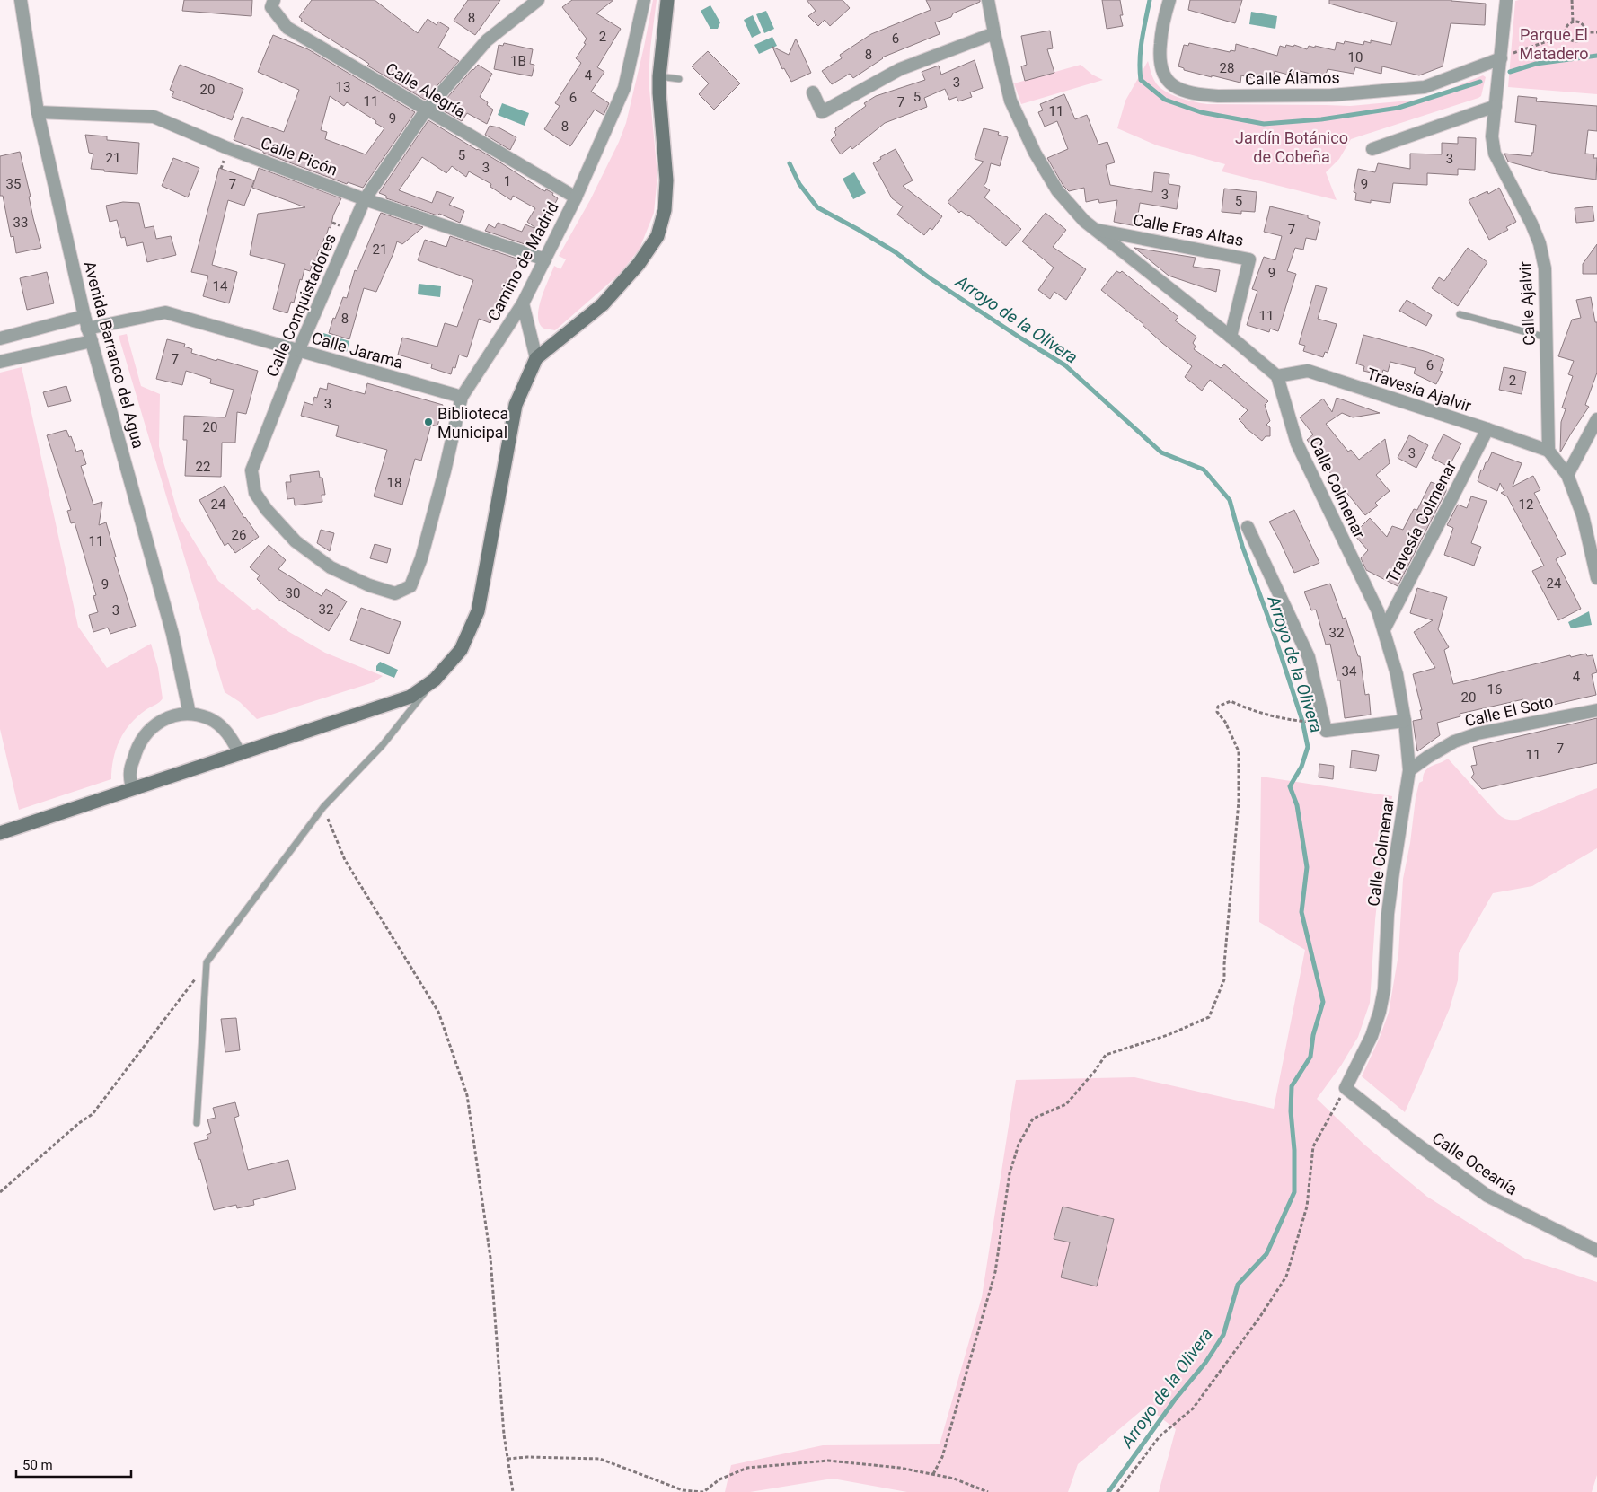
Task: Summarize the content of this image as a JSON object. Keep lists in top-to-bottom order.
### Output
{
  "streets": {
    "street": [
      "Calle Álamos",
      "Calle Alegría",
      "Calle Picón",
      "Calle Eras Altas",
      "Camino de Madrid",
      "Calle Ajalvir",
      "Calle Conquistadores",
      "Calle Jarama",
      "Avenida Barranco del Agua",
      "Travesía Ajalvir",
      "Calle Colmenar",
      "Travesía Colmenar",
      "Calle El Soto",
      "Calle Oceanía"
    ]
  },
  "crossings": [
    ["Calle Álamos", "Calle Ajalvir"],
    ["Calle Alegría", "Camino de Madrid"],
    ["Calle Alegría", "Calle Conquistadores"],
    ["Calle Picón", "Camino de Madrid"],
    ["Calle Picón", "Calle Conquistadores"],
    ["Calle Picón", "Avenida Barranco del Agua"],
    ["Camino de Madrid", "Calle Conquistadores"],
    ["Camino de Madrid", "Calle Jarama"],
    ["Calle Ajalvir", "Travesía Ajalvir"],
    ["Calle Conquistadores", "Calle Jarama"],
    ["Calle Jarama", "Avenida Barranco del Agua"],
    ["Travesía Ajalvir", "Calle Colmenar"],
    ["Travesía Ajalvir", "Travesía Colmenar"],
    ["Calle Colmenar", "Travesía Colmenar"],
    ["Calle Colmenar", "Calle El Soto"],
    ["Calle Colmenar", "Calle Oceanía"]
  ],
  "water": ["Arroyo de la Olivera"],
  "parks": ["Parque El Matadero", "Jardín Botánico de Cobeña"],
  "places": ["Biblioteca Municipal"],
  "house_numbers": [
    "8",
    "2",
    "6",
    "8",
    "10",
    "1B",
    "28",
    "4",
    "3",
    "13",
    "20",
    "5",
    "6",
    "11",
    "7",
    "11",
    "9",
    "8",
    "5",
    "21",
    "3",
    "3",
    "1",
    "35",
    "7",
    "9",
    "3",
    "5",
    "33",
    "7",
    "21",
    "9",
    "14",
    "11",
    "8",
    "7",
    "6",
    "2",
    "3",
    "20",
    "3",
    "22",
    "18",
    "24",
    "12",
    "26",
    "11",
    "24",
    "9",
    "30",
    "32",
    "3",
    "32",
    "34",
    "4",
    "16",
    "20",
    "7",
    "11"
  ],
  "scale_bar": "50 m"
}
